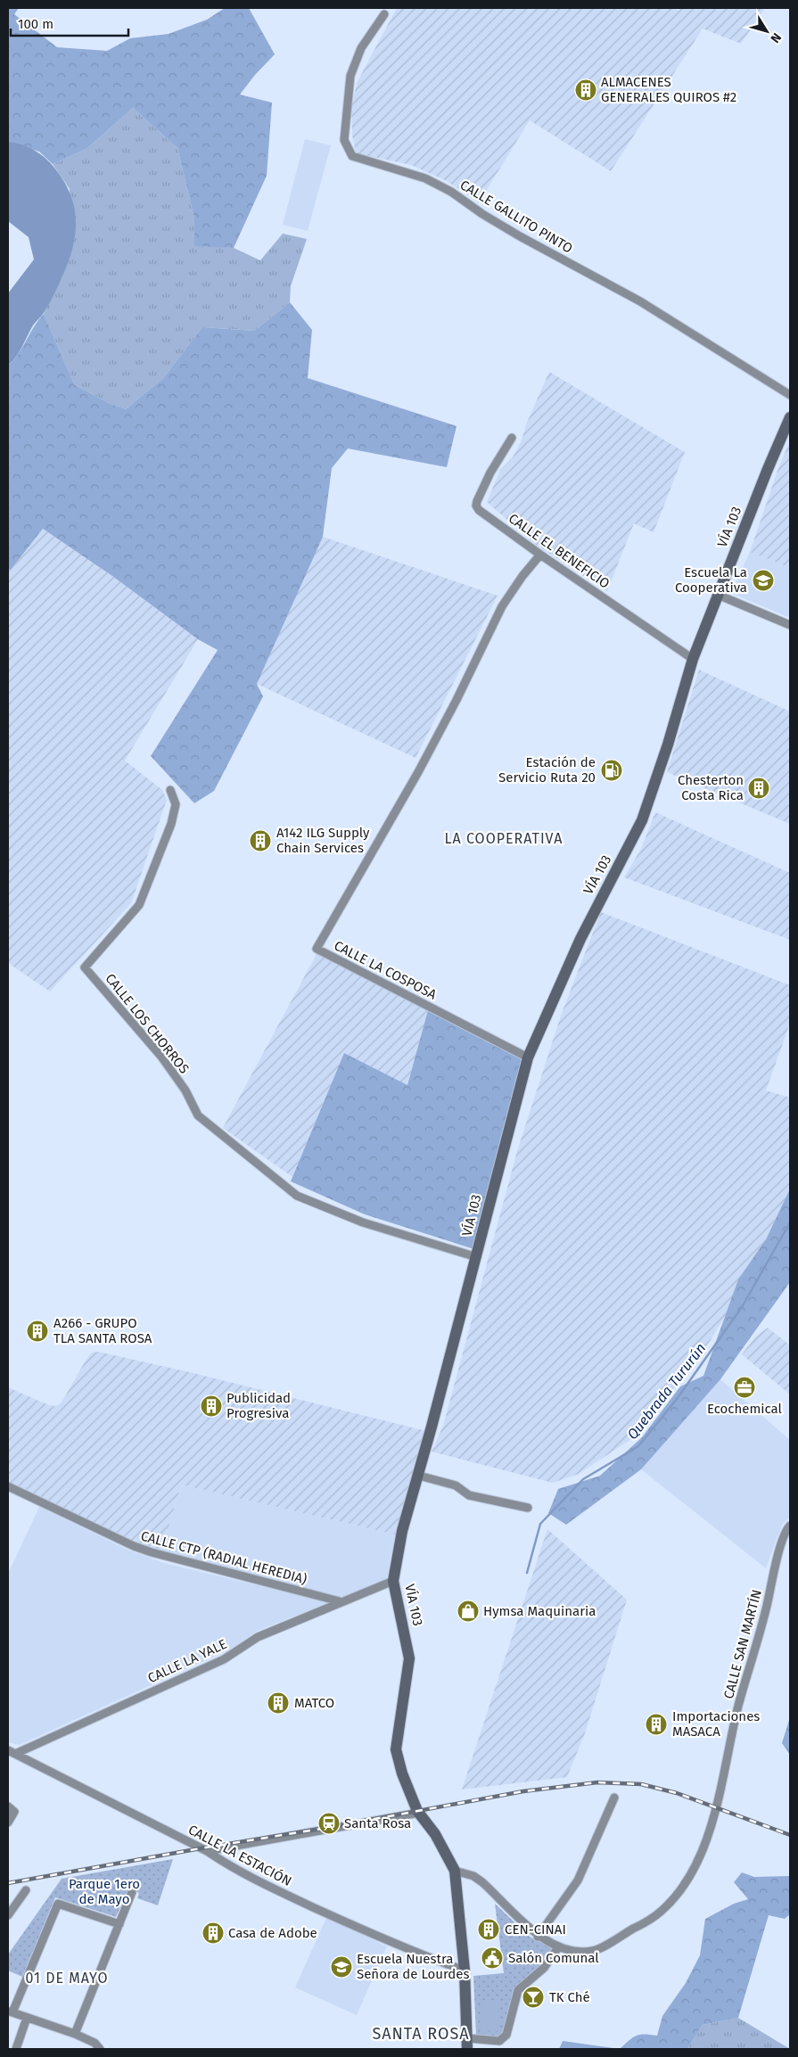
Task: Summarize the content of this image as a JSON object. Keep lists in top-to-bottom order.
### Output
{
  "streets": {
    "main road": ["VÍA 103"],
    "street": [
      "CALLE GALLITO PINTO",
      "CALLE EL BENEFICIO",
      "CALLE LA COSPOSA",
      "CALLE LOS CHORROS",
      "CALLE CTP (RADIAL HEREDIA)",
      "CALLE SAN MARTÍN",
      "CALLE LA YALE",
      "CALLE LA ESTACIÓN"
    ]
  },
  "crossings": [
    ["VÍA 103", "CALLE EL BENEFICIO"],
    ["VÍA 103", "CALLE LA COSPOSA"],
    ["VÍA 103", "CALLE LOS CHORROS"],
    ["VÍA 103", "CALLE SAN MARTÍN"],
    ["VÍA 103", "CALLE LA YALE"],
    ["VÍA 103", "CALLE LA ESTACIÓN"],
    ["CALLE EL BENEFICIO", "CALLE LA COSPOSA"],
    ["CALLE CTP (RADIAL HEREDIA)", "CALLE LA YALE"],
    ["CALLE LA YALE", "CALLE LA ESTACIÓN"]
  ],
  "districts": ["LA COOPERATIVA", "01 DE MAYO", "SANTA ROSA"],
  "water": ["Quebrada Tururún"],
  "parks": ["Parque 1ero de Mayo"],
  "places": {
    "building": [
      "ALMACENES GENERALES QUIROS #2",
      "Chesterton Costa Rica",
      "A142 ILG Supply Chain Services",
      "A266 - GRUPO TLA SANTA ROSA",
      "Publicidad Progresiva",
      "MATCO",
      "Importaciones MASACA",
      "CEN-CINAI",
      "Casa de Adobe"
    ],
    "school or university": ["Escuela La Cooperativa", "Escuela Nuestra Señora de Lourdes"],
    "fuel station": ["Estación de Servicio Ruta 20"],
    "office": ["Ecochemical"],
    "shop": ["Hymsa Maquinaria"],
    "station": ["Santa Rosa"],
    "public building": ["Salón Comunal"],
    "bar": ["TK Ché"]
  },
  "scale_bar": "100 m",
  "north": "bottom right"
}
